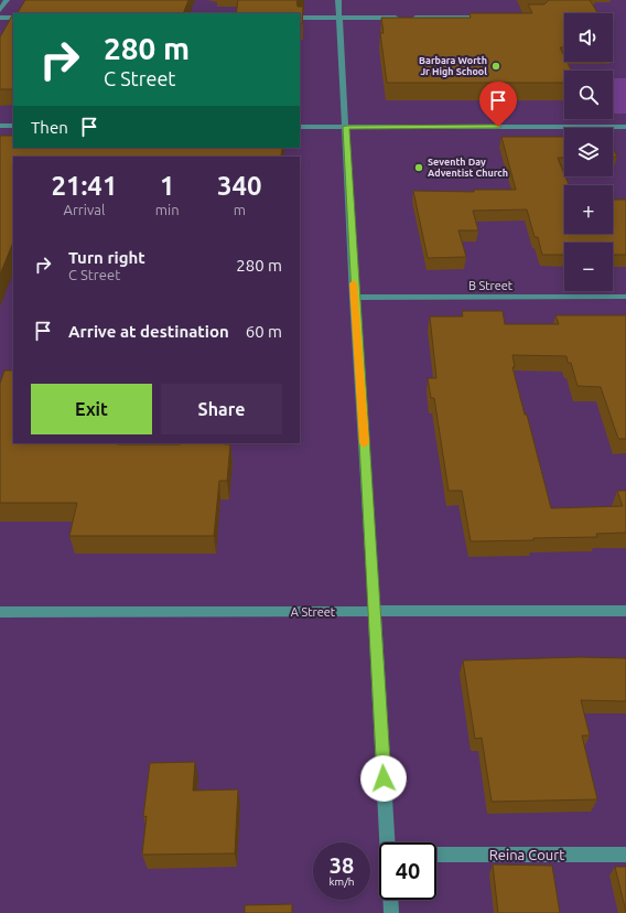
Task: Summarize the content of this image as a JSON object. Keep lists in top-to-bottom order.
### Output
{
  "streets": {
    "street": ["B Street", "A Street", "Reina Court"]
  },
  "places": ["Barbara Worth Jr High School", "Seventh Day Adventist Church"],
  "page": {
    "map_buttons": ["+", "−"],
    "turn": ["280 m", "C Street"],
    "then": "Then",
    "eta": [
      "21:41",
      "Arrival",
      "1",
      "min",
      "340",
      "m"
    ],
    "list": [
      {
        "name": "Turn right",
        "note": "C Street",
        "value": "280 m"
      },
      {
        "name": "Arrive at destination",
        "value": "60 m"
      }
    ],
    "buttons": ["Exit", "Share"],
    "speed": "38 km/h",
    "limit": "40"
  }
}
